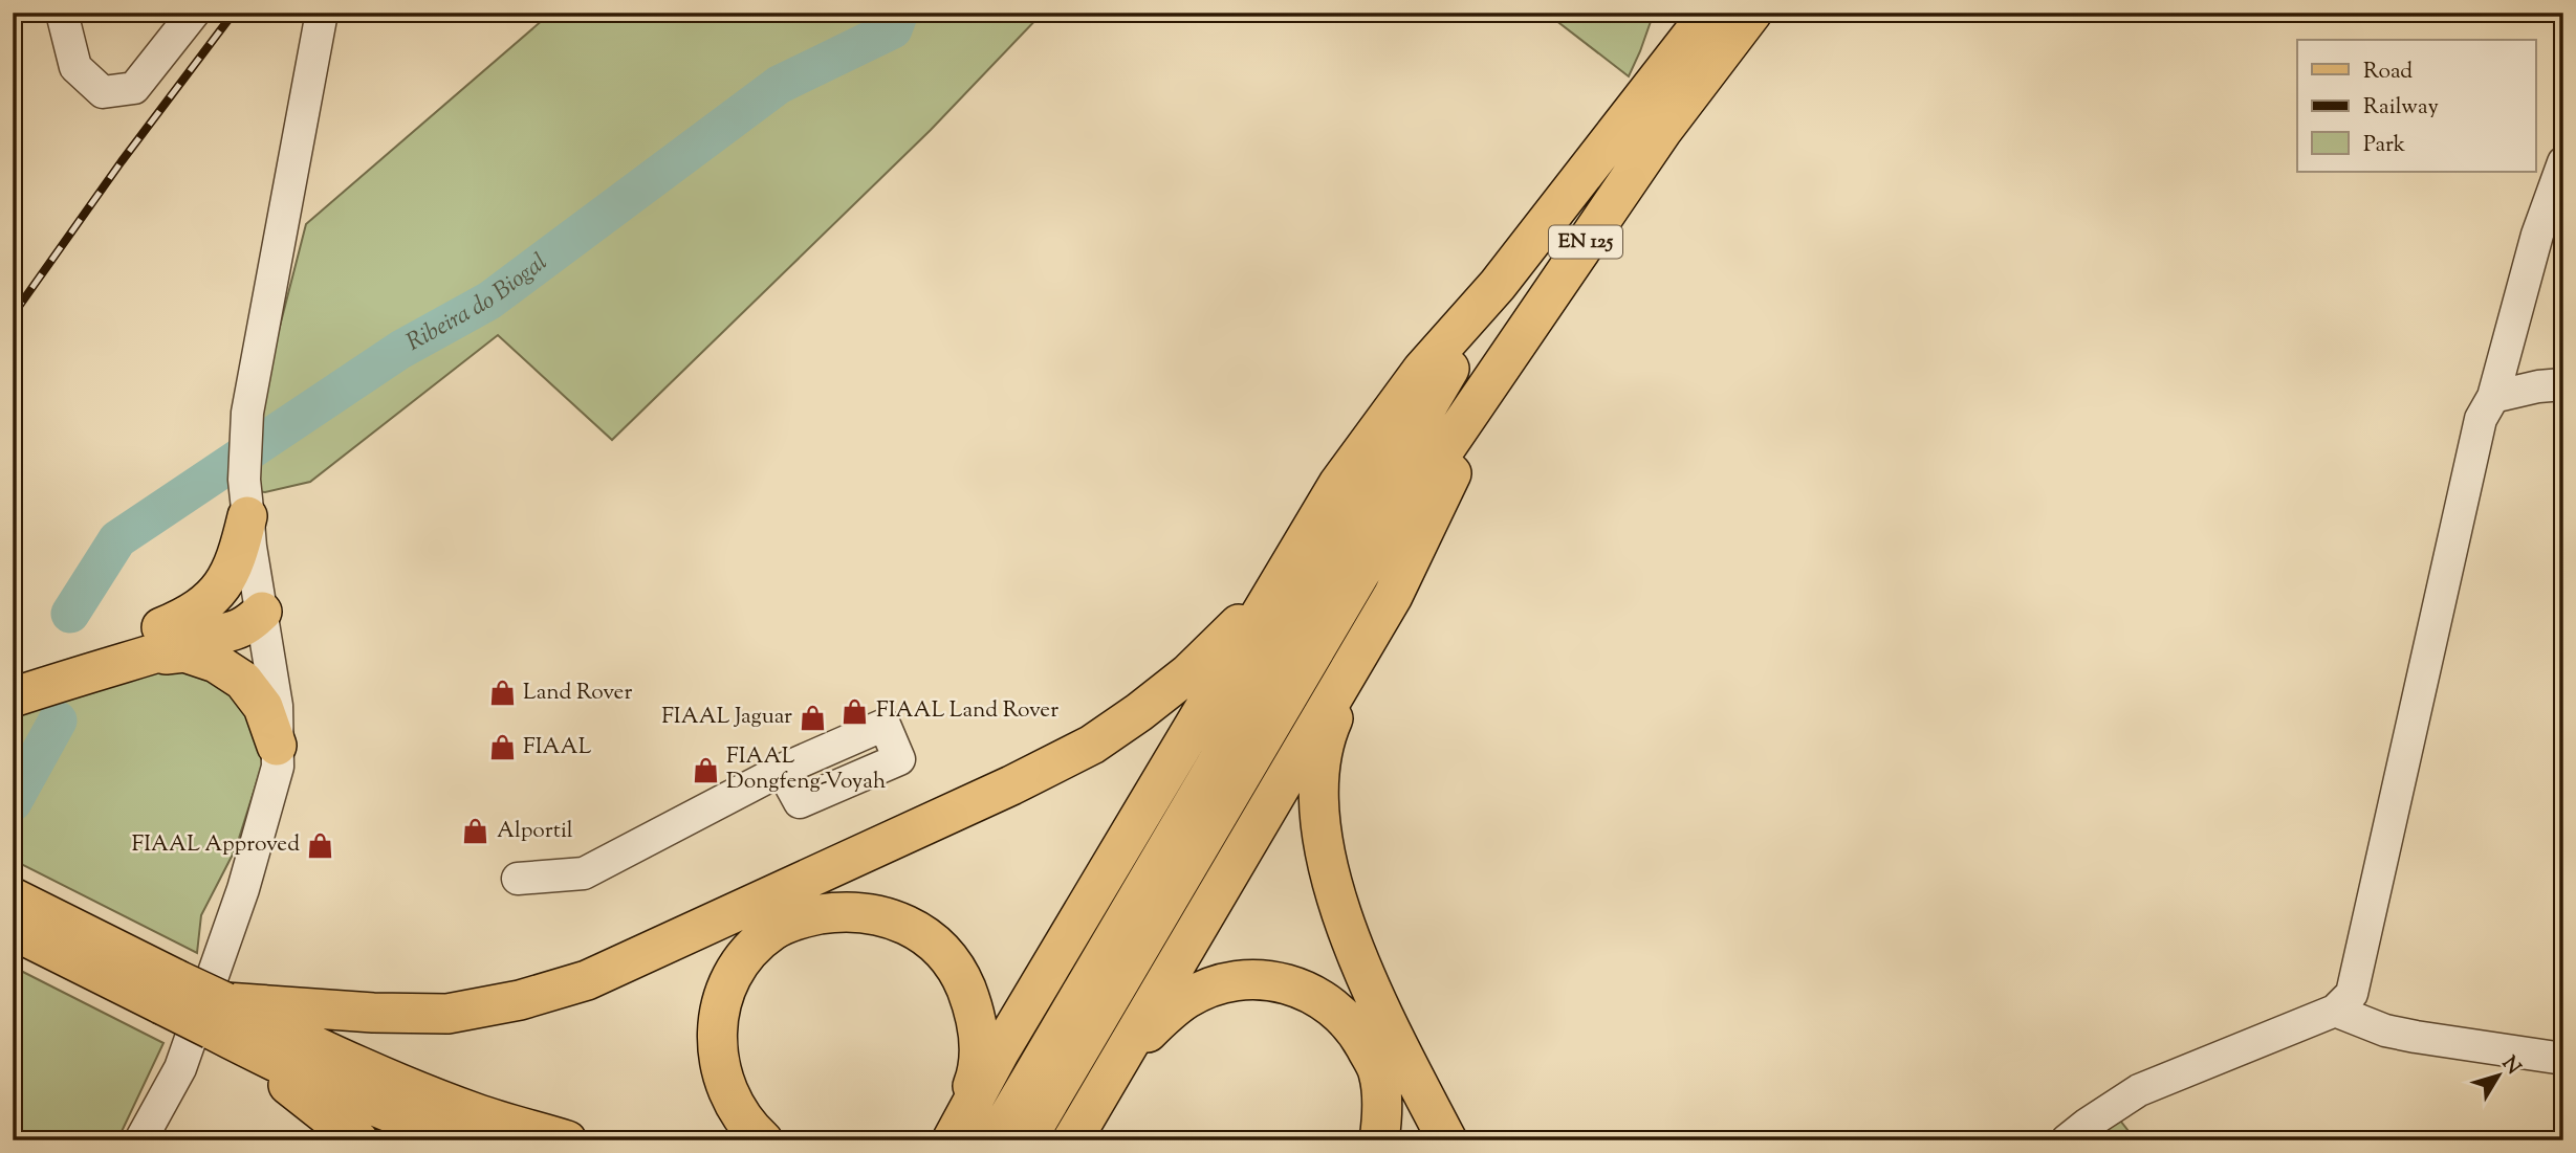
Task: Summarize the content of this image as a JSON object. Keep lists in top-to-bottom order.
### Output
{
  "streets": {
    "main road": ["EN 125"]
  },
  "water": ["Ribeira do Biogal"],
  "places": {
    "shop": [
      "Land Rover",
      "FIAAL Land Rover",
      "FIAAL Jaguar",
      "FIAAL",
      "FIAAL Dongfeng-Voyah",
      "Alportil",
      "FIAAL Approved"
    ]
  },
  "legend": ["Road", "Railway", "Park"],
  "north": "top right"
}
